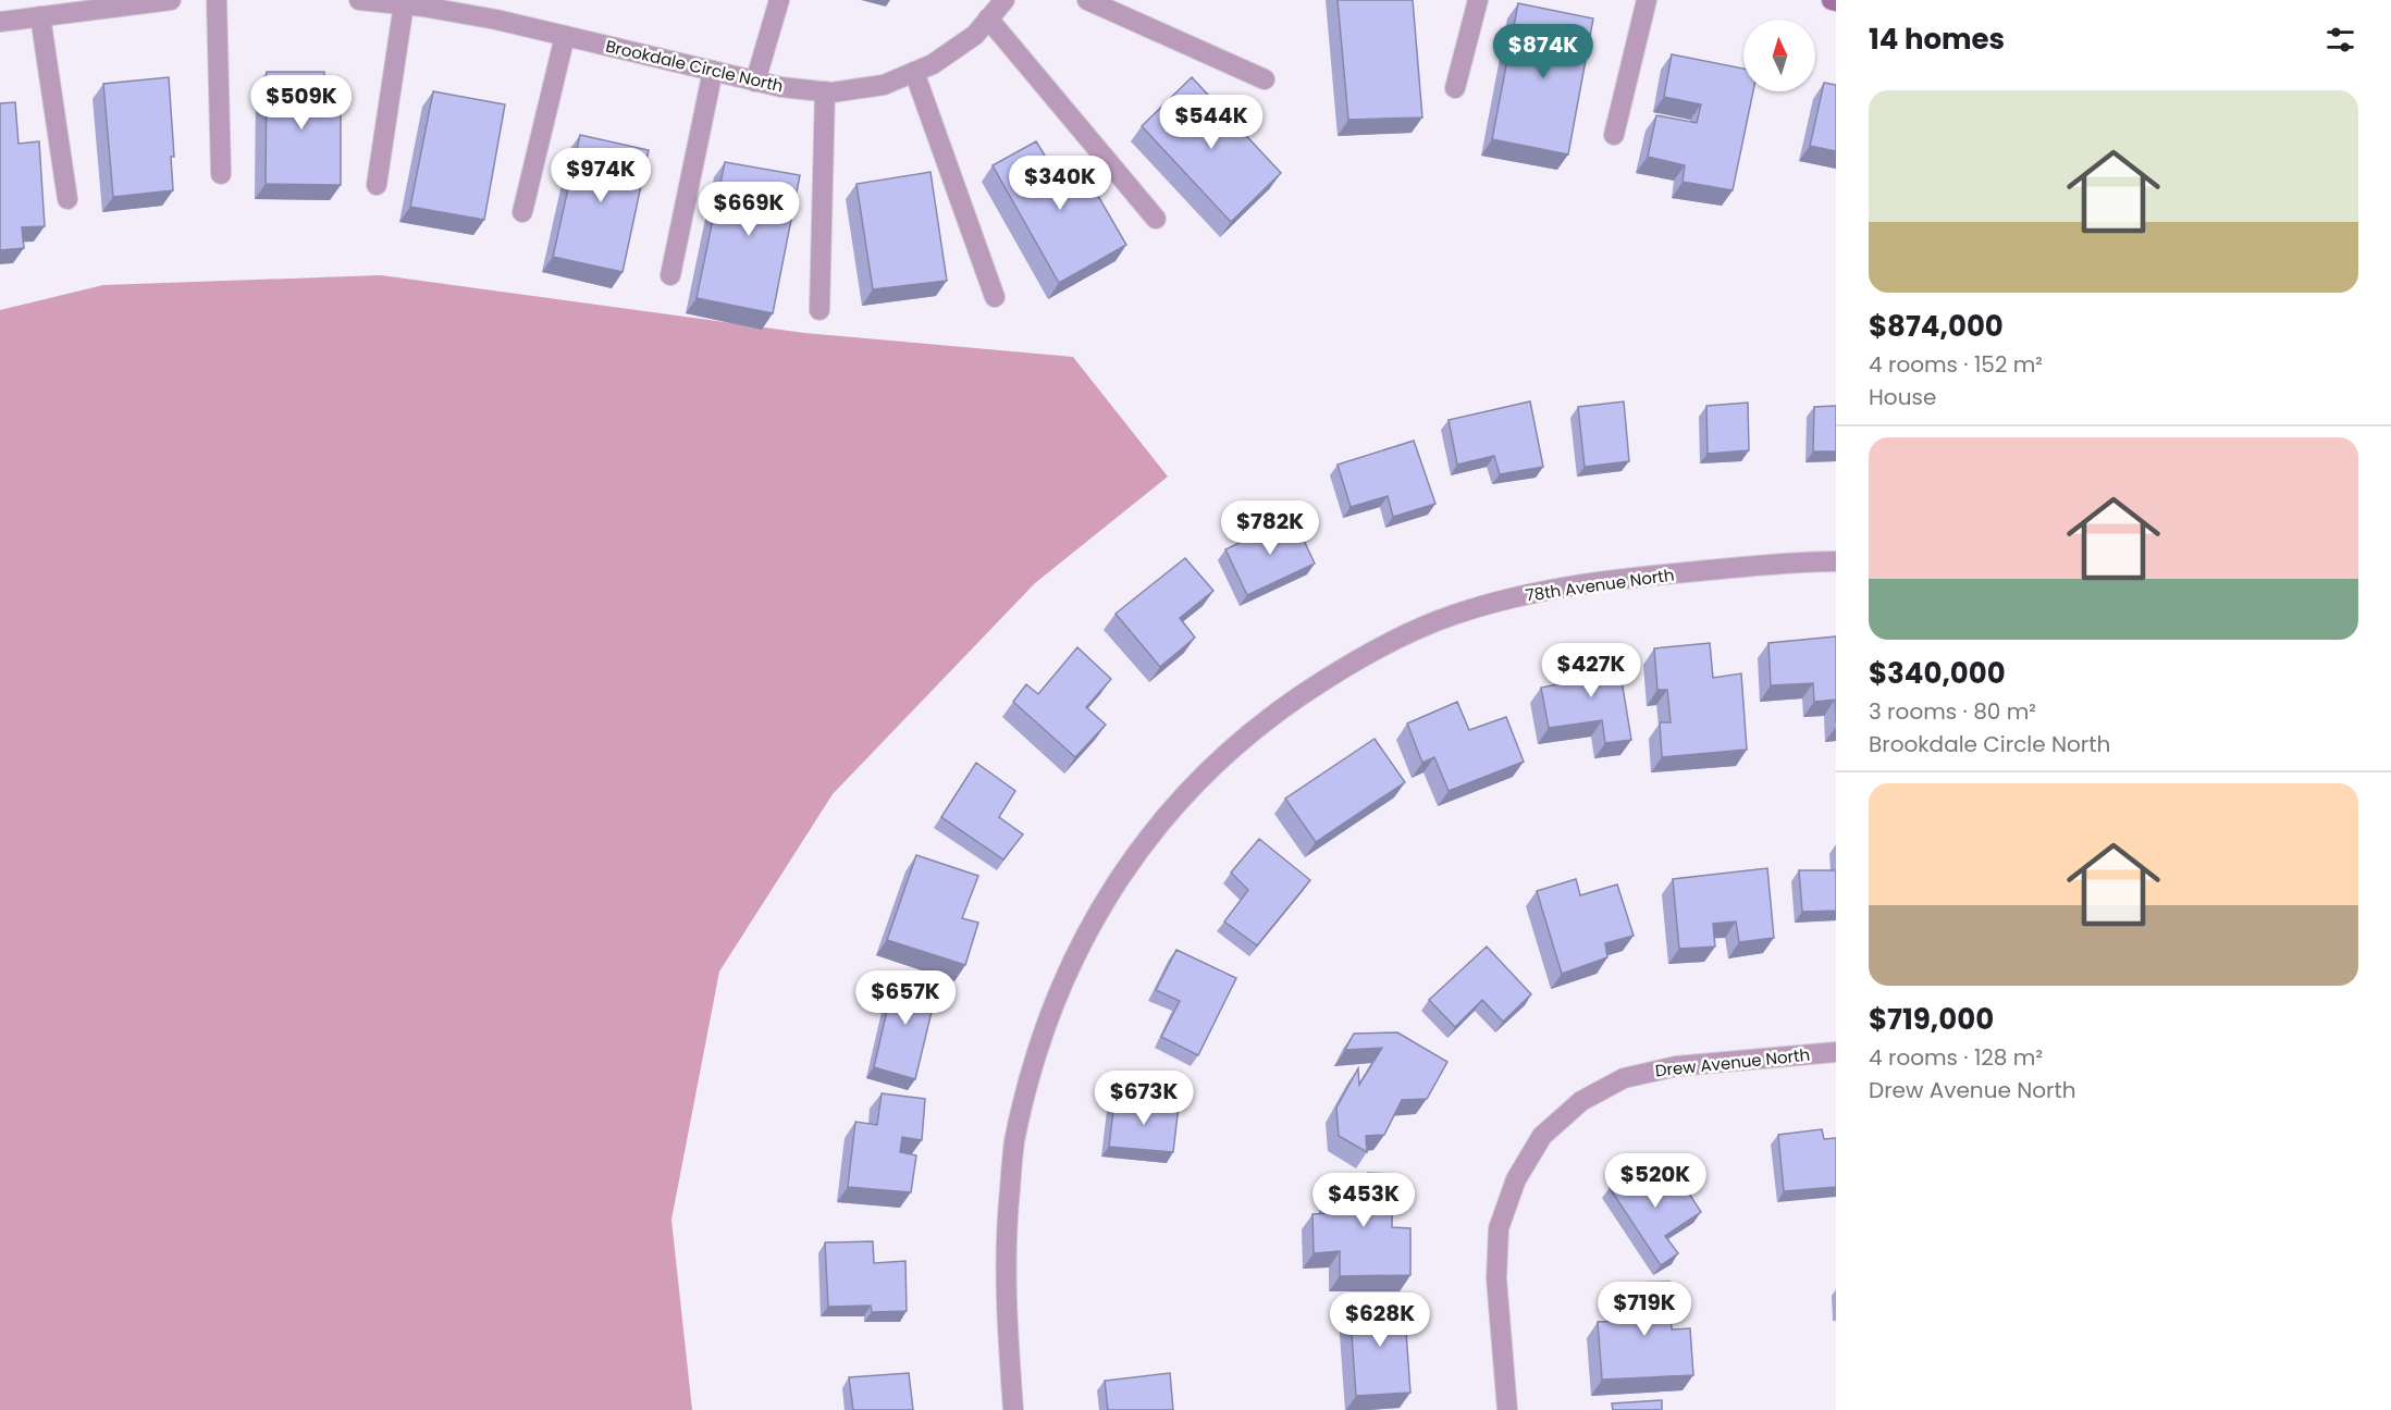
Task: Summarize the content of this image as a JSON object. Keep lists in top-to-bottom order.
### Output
{
  "streets": {
    "street": ["Brookdale Circle North", "78th Avenue North", "Drew Avenue North"]
  },
  "north": "top",
  "page": {
    "heading": "14 homes",
    "price": [
      "$874K",
      "$509K",
      "$544K",
      "$974K",
      "$340K",
      "$669K",
      "$782K",
      "$427K",
      "$657K",
      "$673K",
      "$520K",
      "$453K",
      "$719K",
      "$628K"
    ],
    "list": [
      {
        "name": "$874,000",
        "note": "4 rooms · 152 m² · House"
      },
      {
        "name": "$340,000",
        "note": "3 rooms · 80 m² · Brookdale Circle North"
      },
      {
        "name": "$719,000",
        "note": "4 rooms · 128 m² · Drew Avenue North"
      }
    ]
  }
}
